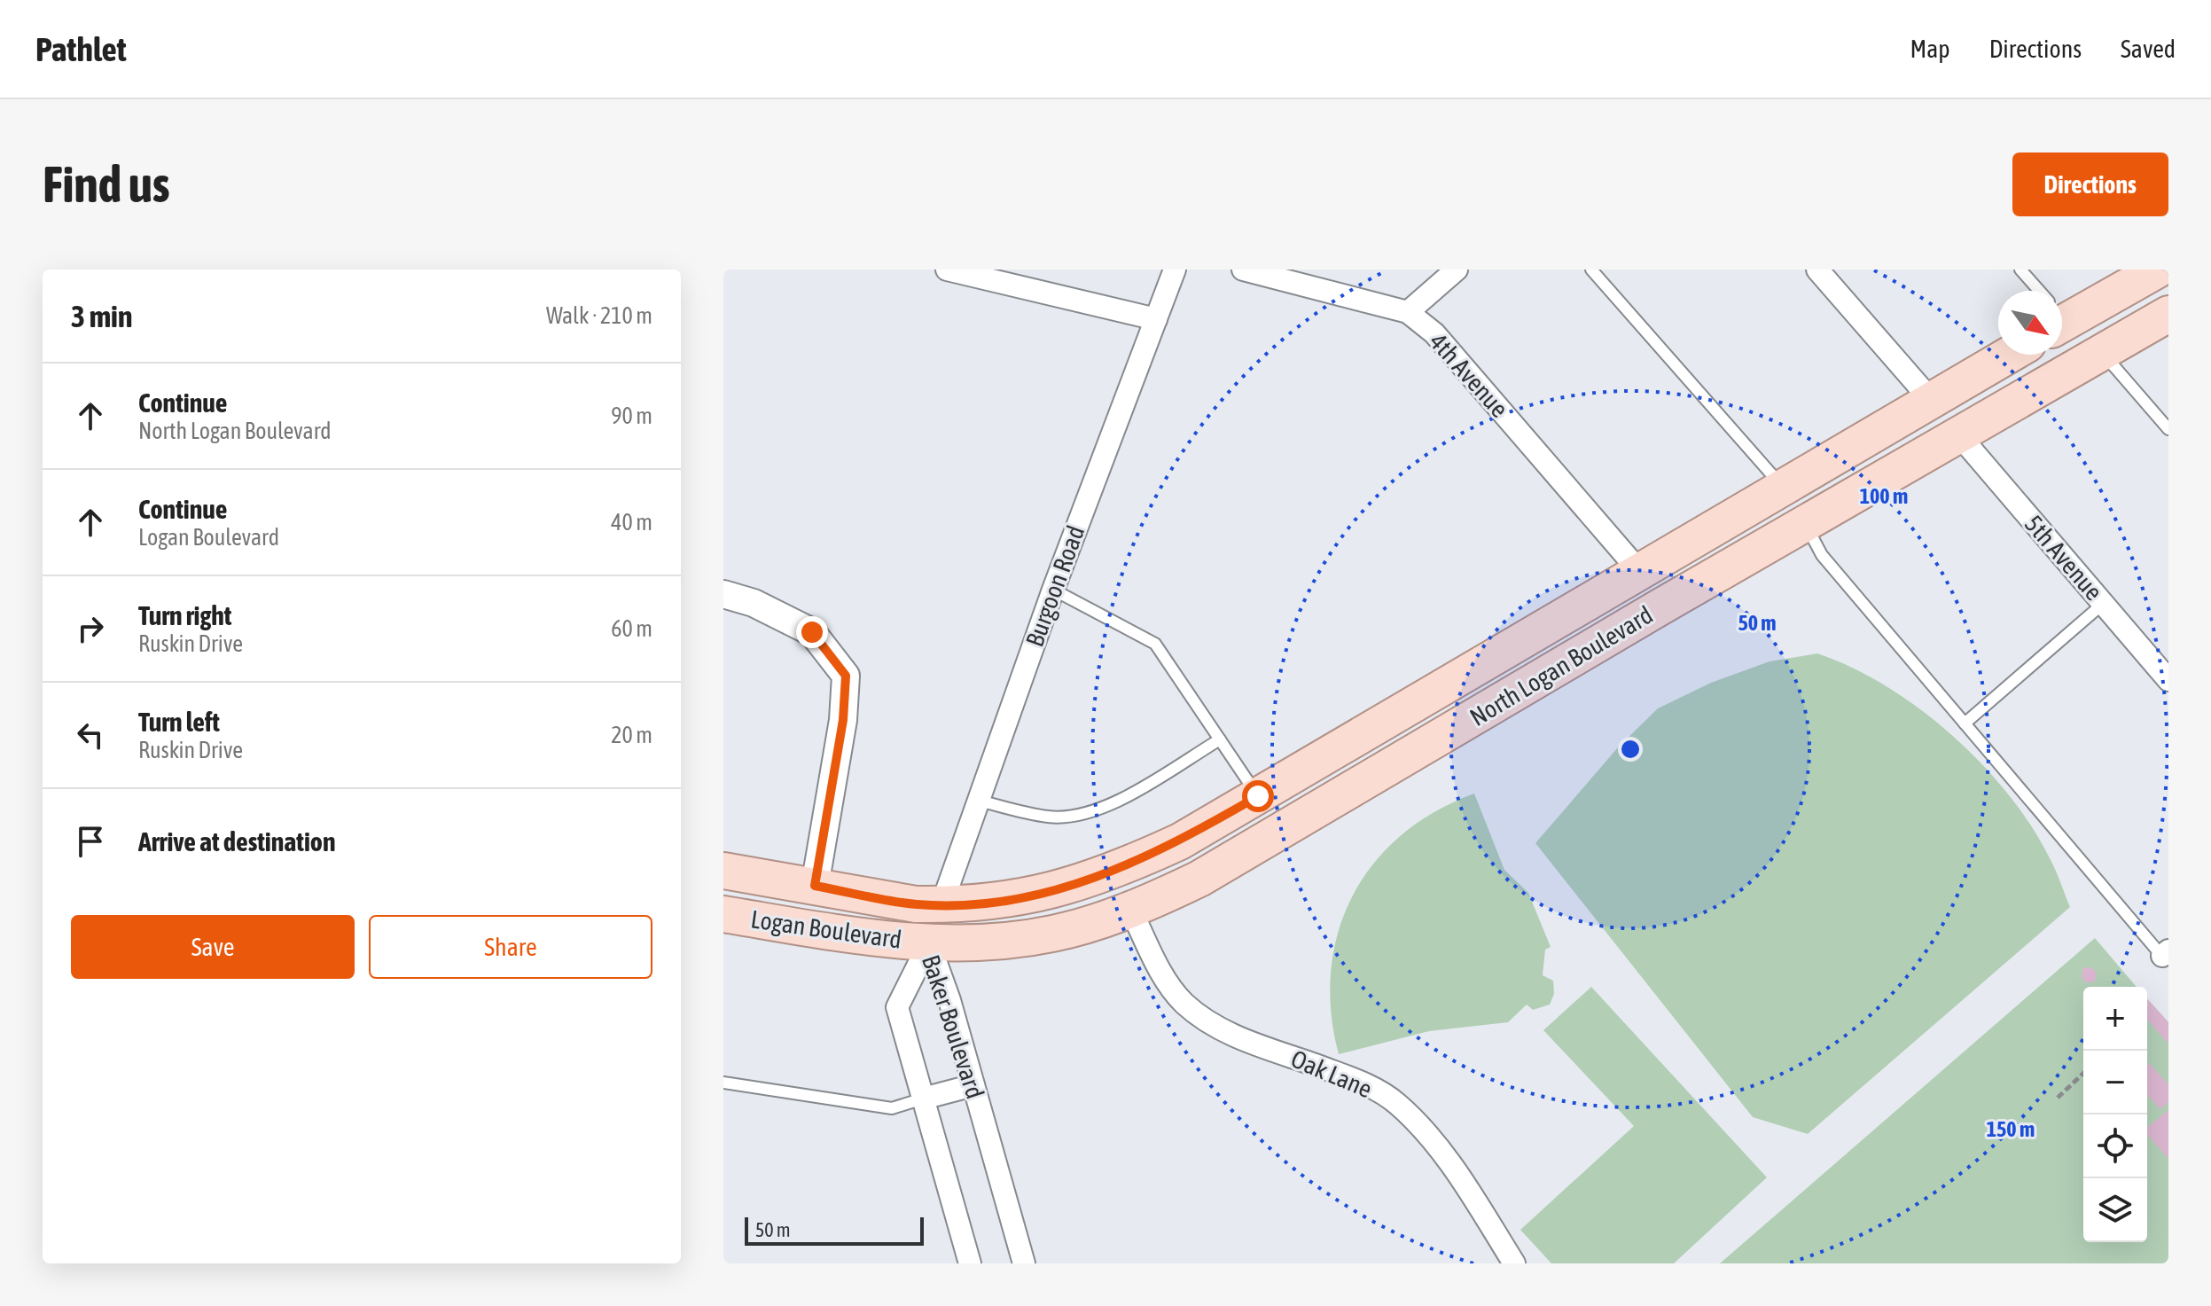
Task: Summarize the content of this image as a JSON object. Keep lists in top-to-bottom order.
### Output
{
  "streets": {
    "main road": ["North Logan Boulevard", "Logan Boulevard"],
    "street": [
      "4th Avenue",
      "5th Avenue",
      "Burgoon Road",
      "Baker Boulevard",
      "Oak Lane"
    ]
  },
  "crossings": [
    ["4th Avenue", "North Logan Boulevard"],
    ["5th Avenue", "North Logan Boulevard"],
    ["Burgoon Road", "North Logan Boulevard"],
    ["Burgoon Road", "Logan Boulevard"],
    ["North Logan Boulevard", "Logan Boulevard"],
    ["North Logan Boulevard", "Baker Boulevard"],
    ["North Logan Boulevard", "Oak Lane"],
    ["Logan Boulevard", "Baker Boulevard"]
  ],
  "scale_bar": "50 m",
  "north": "bottom right",
  "page": {
    "header": "Pathlet",
    "nav": ["Map", "Directions", "Saved"],
    "buttons": [
      "Directions",
      ["Save", "Share"]
    ],
    "title": "Find us",
    "heading": ["3 min", "Walk · 210 m"],
    "list": [
      ["Continue", "North Logan Boulevard", "90 m"],
      ["Continue", "Logan Boulevard", "40 m"],
      ["Turn right", "Ruskin Drive", "60 m"],
      ["Turn left", "Ruskin Drive", "20 m"],
      "Arrive at destination"
    ],
    "map_buttons": ["+", "−"],
    "scale": "50 m"
  },
  "rings": ["100 m", "50 m", "150 m"]
}
